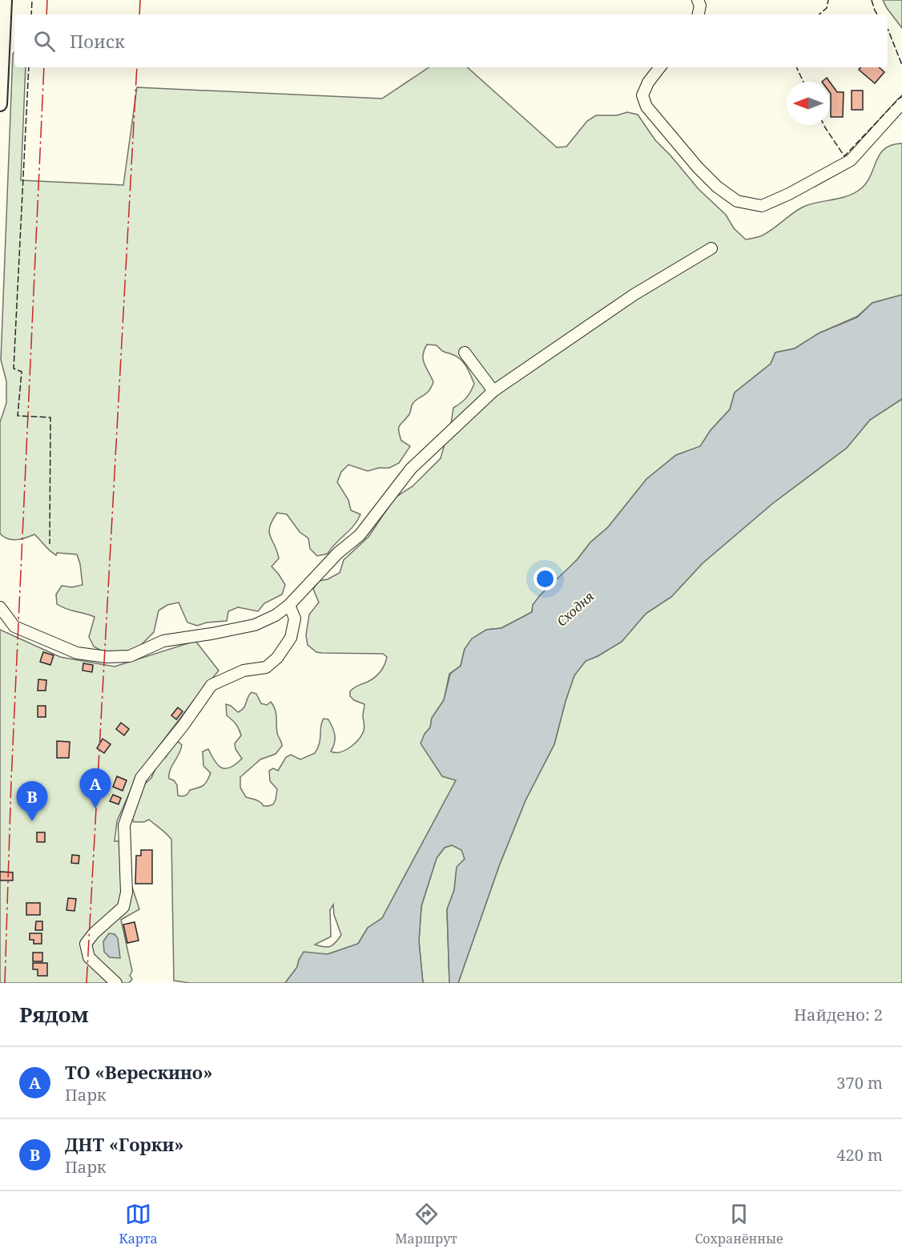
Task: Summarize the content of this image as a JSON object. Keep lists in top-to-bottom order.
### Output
{
  "water": ["Сходня"],
  "north": "left",
  "page": {
    "search": "Поиск",
    "pins": ["A", "B"],
    "heading": ["Рядом", "Найдено: 2"],
    "list": [
      {
        "mark": "A",
        "name": "ТО «Верескино»",
        "note": "Парк",
        "value": "370 m"
      },
      {
        "mark": "B",
        "name": "ДНТ «Горки»",
        "note": "Парк",
        "value": "420 m"
      }
    ],
    "nav": ["Карта", "Маршрут", "Сохранённые"]
  }
}
